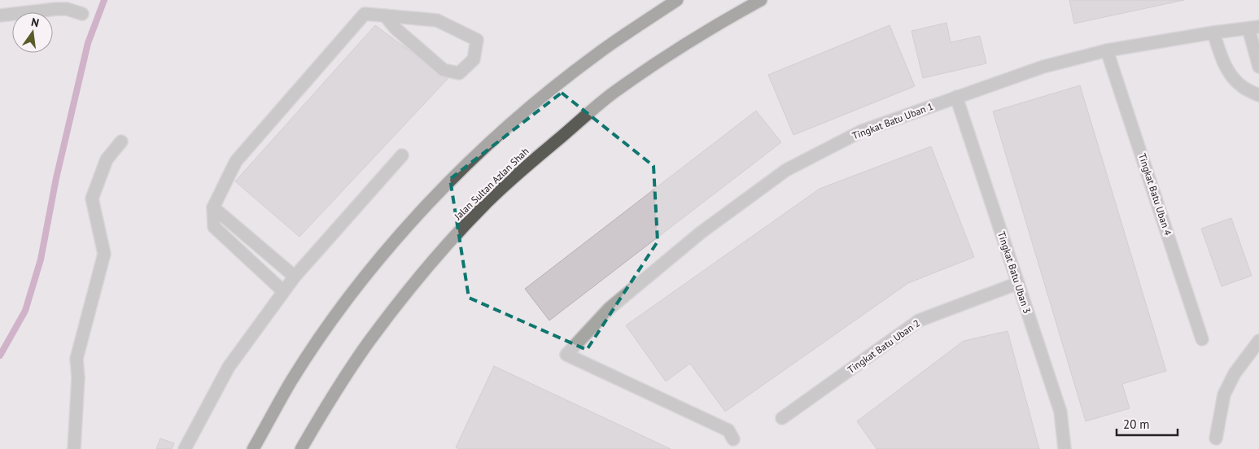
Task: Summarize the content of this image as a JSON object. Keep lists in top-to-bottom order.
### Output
{
  "streets": {
    "highway": ["Jalan Sultan Azlan Shah"],
    "street": [
      "Tingkat Batu Uban 1",
      "Tingkat Batu Uban 4",
      "Tingkat Batu Uban 3",
      "Tingkat Batu Uban 2"
    ]
  },
  "crossings": [
    ["Tingkat Batu Uban 1", "Tingkat Batu Uban 4"],
    ["Tingkat Batu Uban 1", "Tingkat Batu Uban 3"],
    ["Tingkat Batu Uban 3", "Tingkat Batu Uban 2"]
  ],
  "scale_bar": "20 m",
  "north": "top"
}
